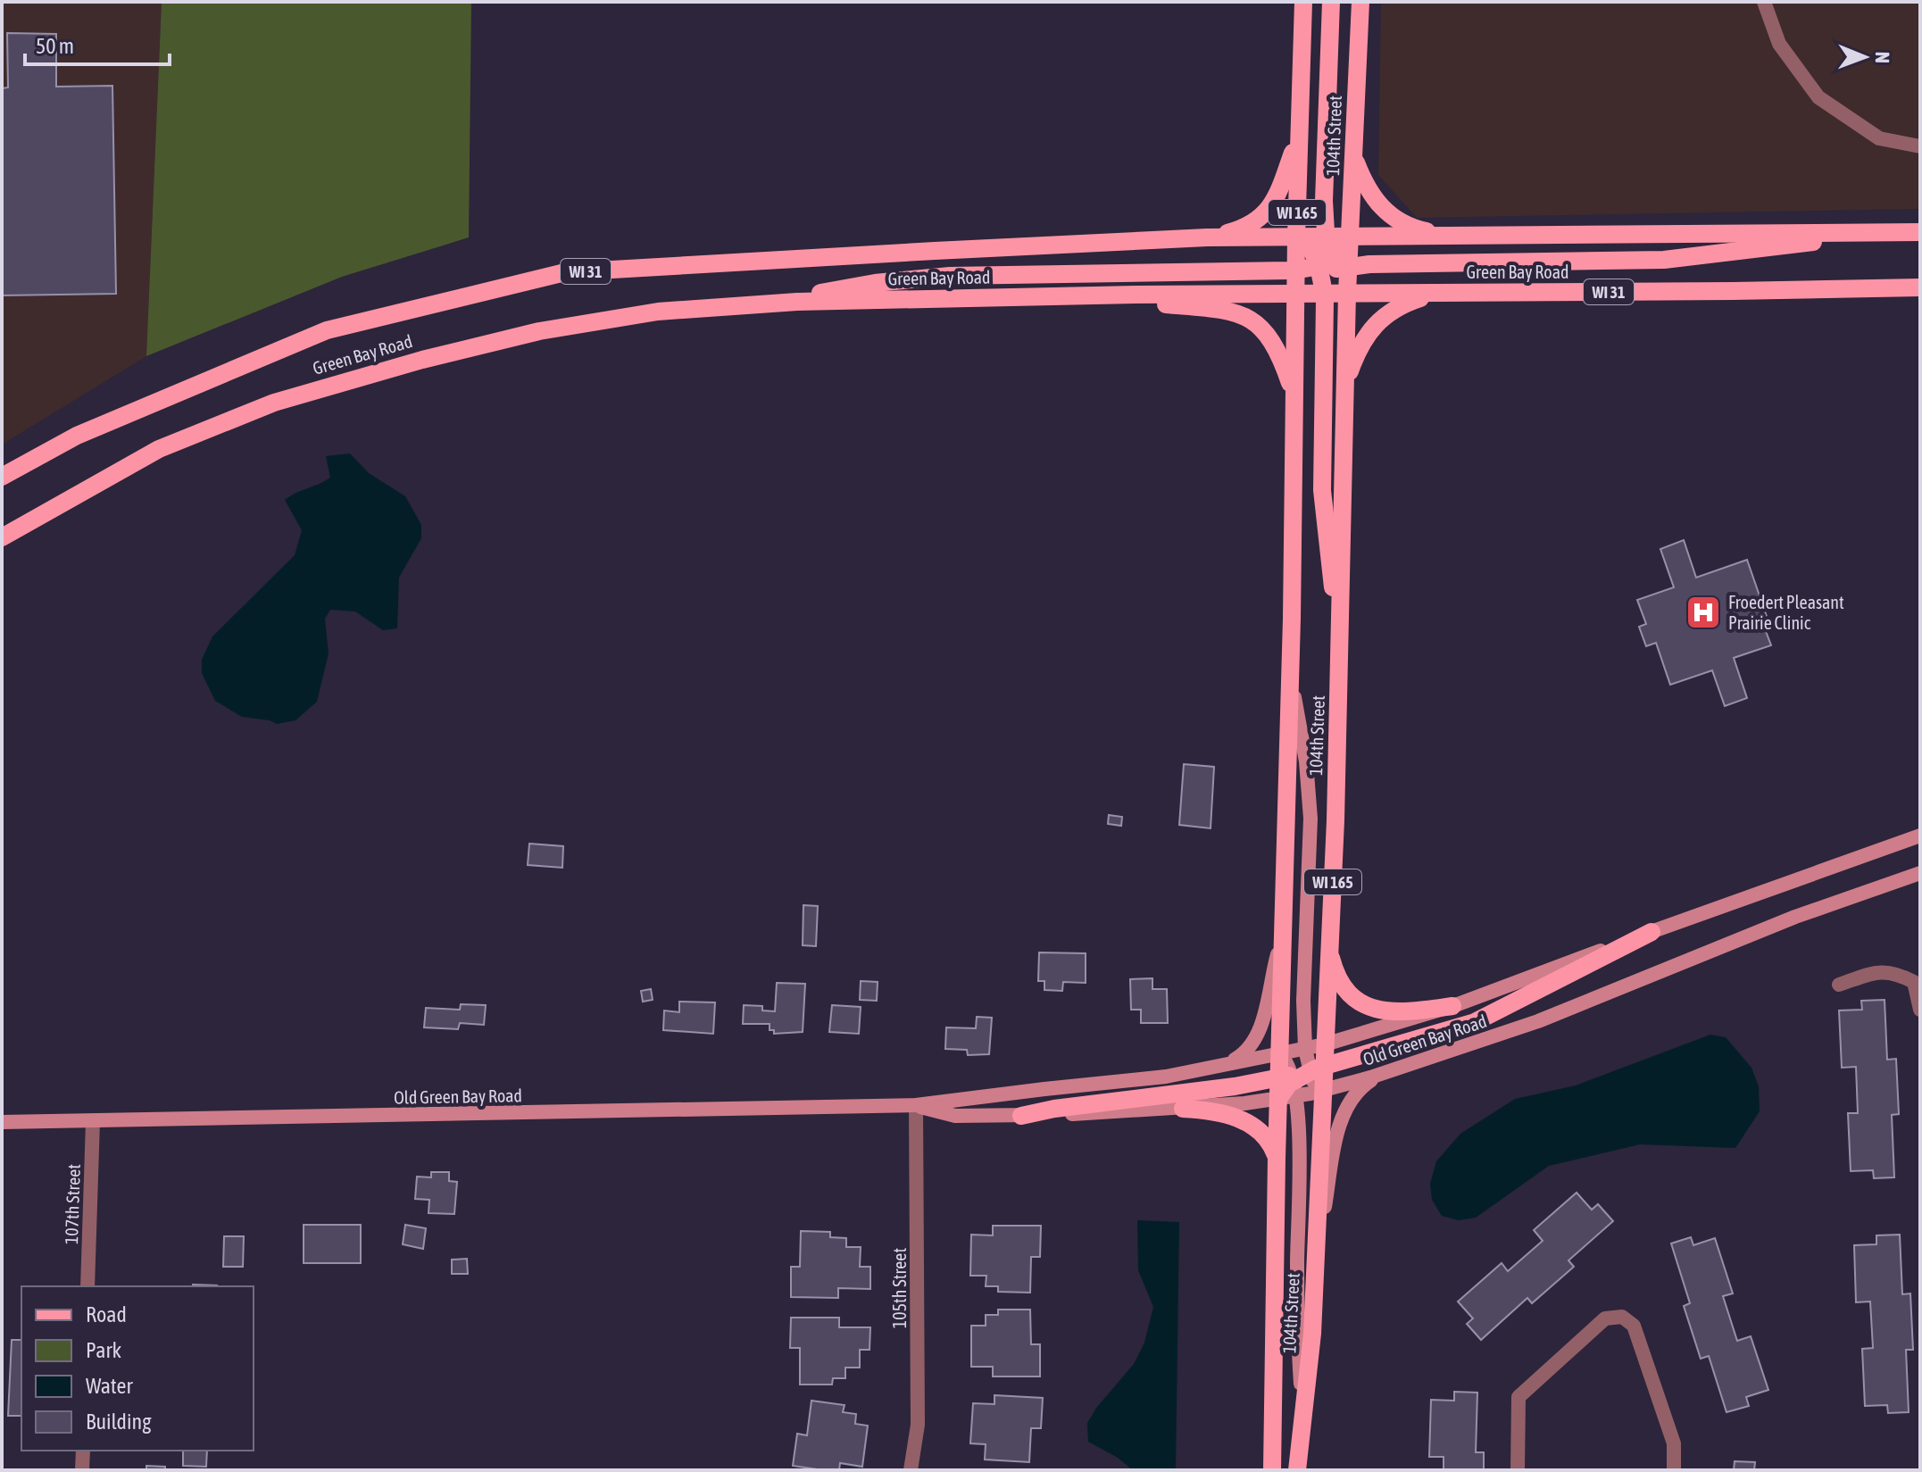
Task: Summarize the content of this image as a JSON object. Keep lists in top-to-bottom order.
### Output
{
  "streets": {
    "main road": [
      "104th Street",
      "WI 165",
      "WI 31",
      "Green Bay Road"
    ],
    "street": ["Old Green Bay Road", "107th Street", "105th Street"]
  },
  "crossings": [
    ["104th Street", "Green Bay Road"],
    ["104th Street", "Old Green Bay Road"],
    ["Old Green Bay Road", "107th Street"],
    ["Old Green Bay Road", "105th Street"]
  ],
  "places": {
    "hospital": ["Froedert Pleasant Prairie Clinic"]
  },
  "legend": [
    "Road",
    "Park",
    "Water",
    "Building"
  ],
  "scale_bar": "50 m",
  "north": "right"
}
